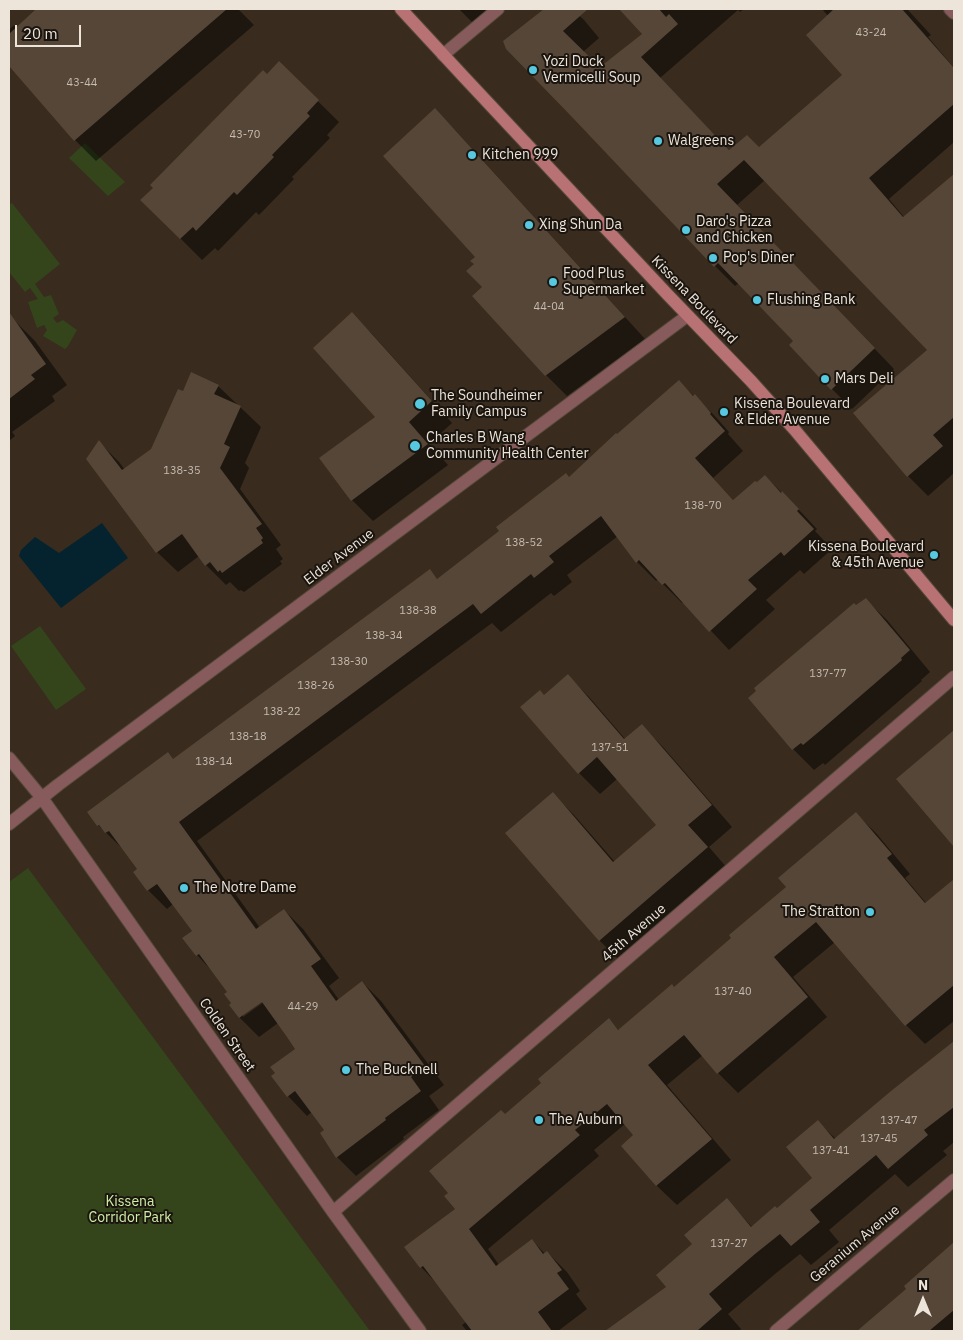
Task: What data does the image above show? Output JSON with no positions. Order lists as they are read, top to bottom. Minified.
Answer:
{"streets":{"main road":["Kissena Boulevard"],"street":["Elder Avenue","45th Avenue","Colden Street","Geranium Avenue"]},"crossings":[["Kissena Boulevard","Elder Avenue"],["Elder Avenue","Colden Street"],["45th Avenue","Colden Street"]],"parks":["Kissena Corridor Park"],"places":["Yozi Duck Vermicelli Soup","Walgreens","Kitchen 999","Xing Shun Da","Daro's Pizza and Chicken","Pop's Diner","Food Plus Supermarket","Flushing Bank","Mars Deli","The Soundheimer Family Campus","Kissena Boulevard & Elder Avenue","Charles B Wang Community Health Center","Kissena Boulevard & 45th Avenue","The Notre Dame","The Stratton","The Bucknell","The Auburn"],"house_numbers":["43-24","43-44","43-70","44-04","138-35","138-70","138-52","138-38","138-34","138-30","137-77","138-26","138-22","138-18","137-51","138-14","137-40","44-29","137-47","137-45","137-41","137-27"],"scale_bar":"20 m","north":"top"}
